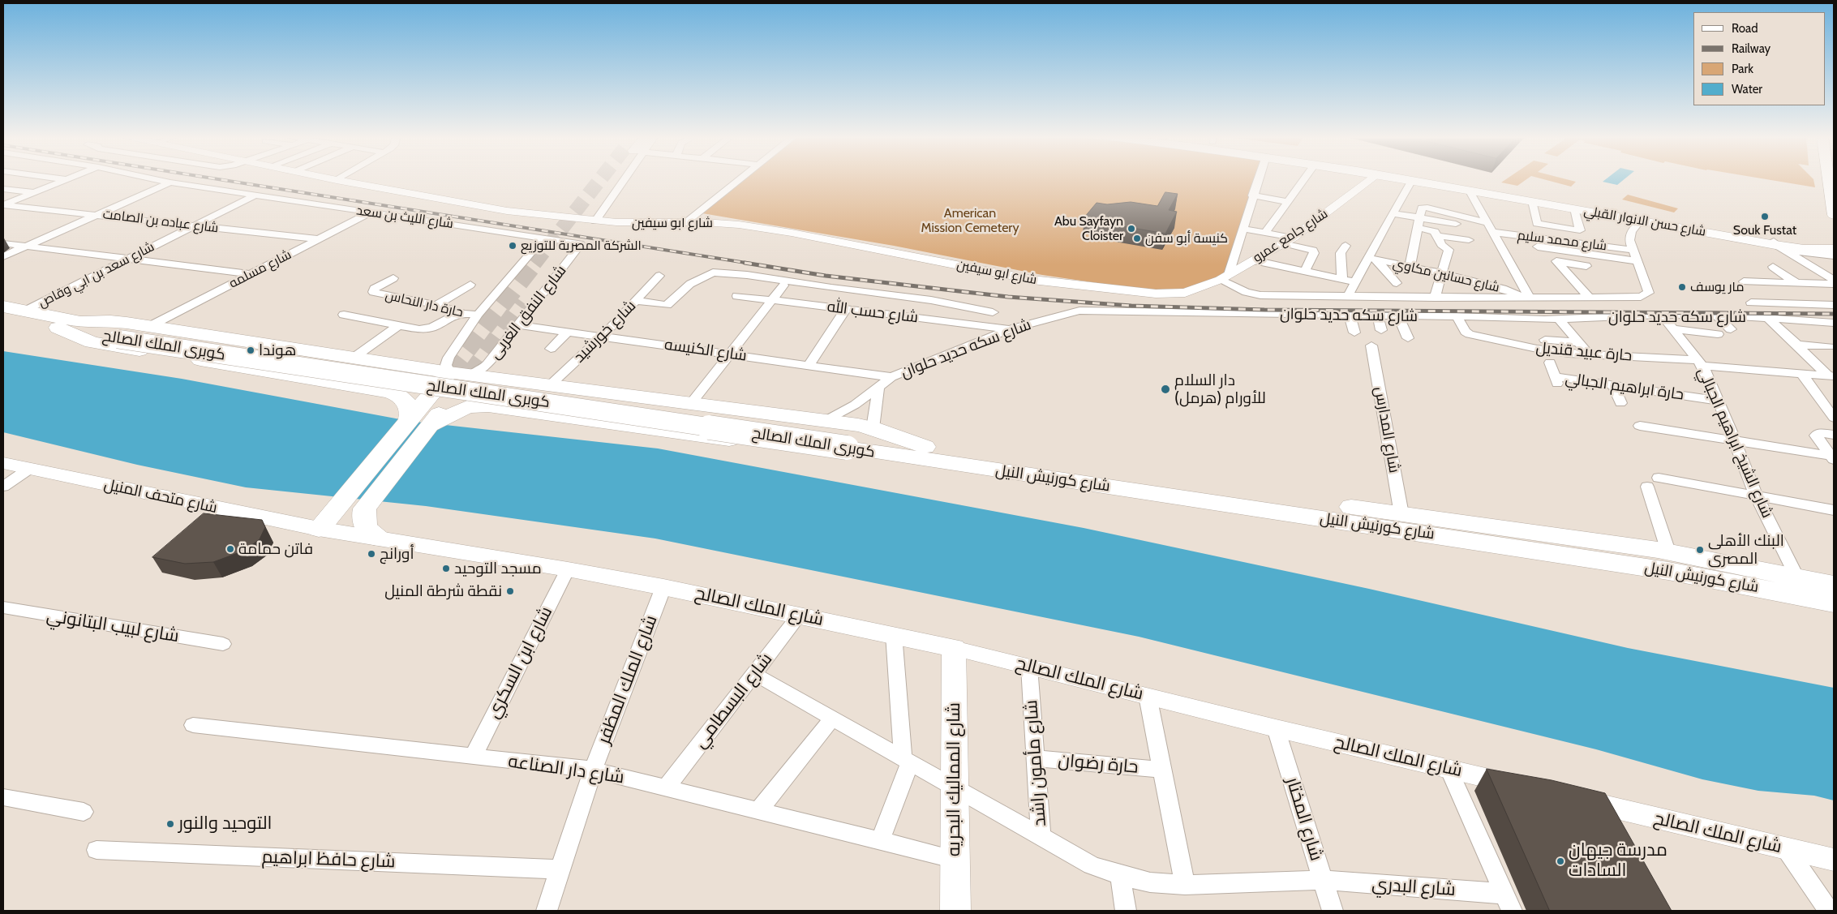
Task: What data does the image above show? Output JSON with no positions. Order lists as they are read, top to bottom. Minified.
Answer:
{"streets":{"highway":["كوبرى الملك الصالح","شارع كورنيش النيل"],"main road":["شارع حسن الانوار القبلي","شارع متحف المنيل","شارع الملك الصالح","شارع المماليك البحريه"],"street":["شارع الليث بن سعد","شارع عباده بن الصامت","شارع ابو سيفين","شارع جامع عمرو","شارع محمد سليم","شارع مسلمه","شارع سعد بن ابي وقاص","شارع حسانين مكاوي","حارة دار النحاس","شارع النفق الغربى","شارع حسب الله","شارع سكه حديد حلوان","شارع خورشيد","شارع الكنيسه","حارة عبيد قنديل","حارة ابراهيم الجبالي","شارع المدارس","شارع الشيخ ابراهيم الجبالي","شارع لبيب البتانوني","شارع ابن السكري","شارع الملك المظفر","شارع البسطامي","شارع مأمون راشد","حارة رضوان","شارع دار الصناعه","شارع المختار","شارع حافظ ابراهيم","شارع البدري"]},"crossings":[["شارع الليث بن سعد","شارع مسلمه"],["شارع الليث بن سعد","شارع سعد بن ابي وقاص"],["شارع الليث بن سعد","شارع النفق الغربى"],["شارع عباده بن الصامت","شارع مسلمه"],["شارع عباده بن الصامت","شارع سعد بن ابي وقاص"],["شارع ابو سيفين","شارع جامع عمرو"],["شارع ابو سيفين","شارع سكه حديد حلوان"],["شارع جامع عمرو","شارع سكه حديد حلوان"],["شارع حسانين مكاوي","شارع سكه حديد حلوان"],["شارع النفق الغربى","شارع الكنيسه"],["شارع حسب الله","شارع سكه حديد حلوان"],["شارع سكه حديد حلوان","شارع الكنيسه"],["شارع سكه حديد حلوان","حارة عبيد قنديل"],["شارع سكه حديد حلوان","شارع الشيخ ابراهيم الجبالي"],["شارع خورشيد","شارع الكنيسه"],["كوبرى الملك الصالح","شارع كورنيش النيل"],["حارة عبيد قنديل","شارع الشيخ ابراهيم الجبالي"],["حارة ابراهيم الجبالي","شارع الشيخ ابراهيم الجبالي"],["شارع المدارس","شارع كورنيش النيل"],["شارع الشيخ ابراهيم الجبالي","شارع كورنيش النيل"],["شارع متحف المنيل","شارع الملك الصالح"],["شارع الملك الصالح","شارع ابن السكري"],["شارع الملك الصالح","شارع الملك المظفر"],["شارع الملك الصالح","شارع البسطامي"],["شارع الملك الصالح","شارع مأمون راشد"],["شارع الملك الصالح","شارع المماليك البحريه"],["شارع الملك الصالح","شارع المختار"],["شارع ابن السكري","شارع دار الصناعه"],["شارع الملك المظفر","شارع دار الصناعه"],["شارع الملك المظفر","شارع حافظ ابراهيم"],["شارع البسطامي","شارع دار الصناعه"],["شارع البسطامي","شارع البدري"],["شارع مأمون راشد","حارة رضوان"],["شارع مأمون راشد","شارع البدري"],["شارع دار الصناعه","شارع المماليك البحريه"],["شارع المماليك البحريه","شارع البدري"],["شارع المختار","شارع البدري"]],"parks":["American Mission Cemetery"],"places":["Souk Fustat","Abu Sayfayn Cloister","كنيسة أبو سفن","الشركة المصرية للتوزيع","مار يوسف","هوندا","دار السلام للأورام (هرمل)","فاتن حمامة","البنك الأهلى المصرى","أورانج","مسجد التوحيد","نقطة شرطة المنيل","التوحيد والنور","مدرسة جيهان السادات"],"legend":["Road","Railway","Park","Water"]}
